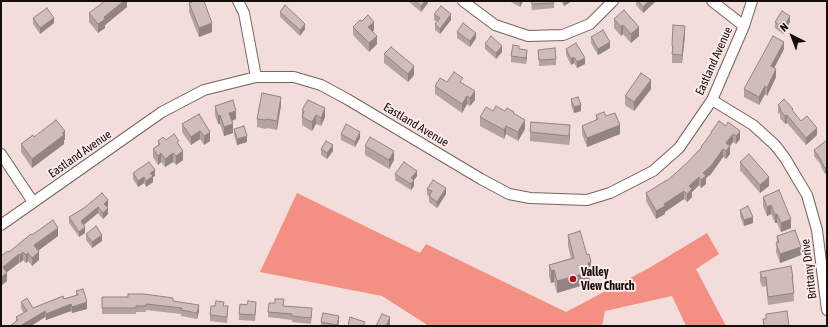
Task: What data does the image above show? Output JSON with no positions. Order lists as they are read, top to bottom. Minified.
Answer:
{"streets":{"street":["Eastland Avenue","Brittany Drive"]},"crossings":[["Eastland Avenue","Brittany Drive"]],"places":["Valley View Church"],"north":"top left"}
